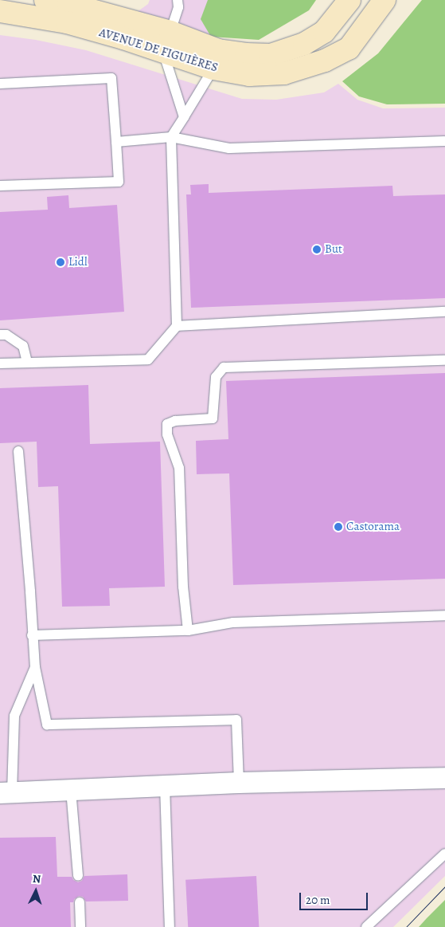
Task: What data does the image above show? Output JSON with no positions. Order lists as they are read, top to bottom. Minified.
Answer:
{"streets":{"main road":["AVENUE DE FIGUIÈRES"]},"places":["But","Lidl","Castorama"],"scale_bar":"20 m","north":"top"}
